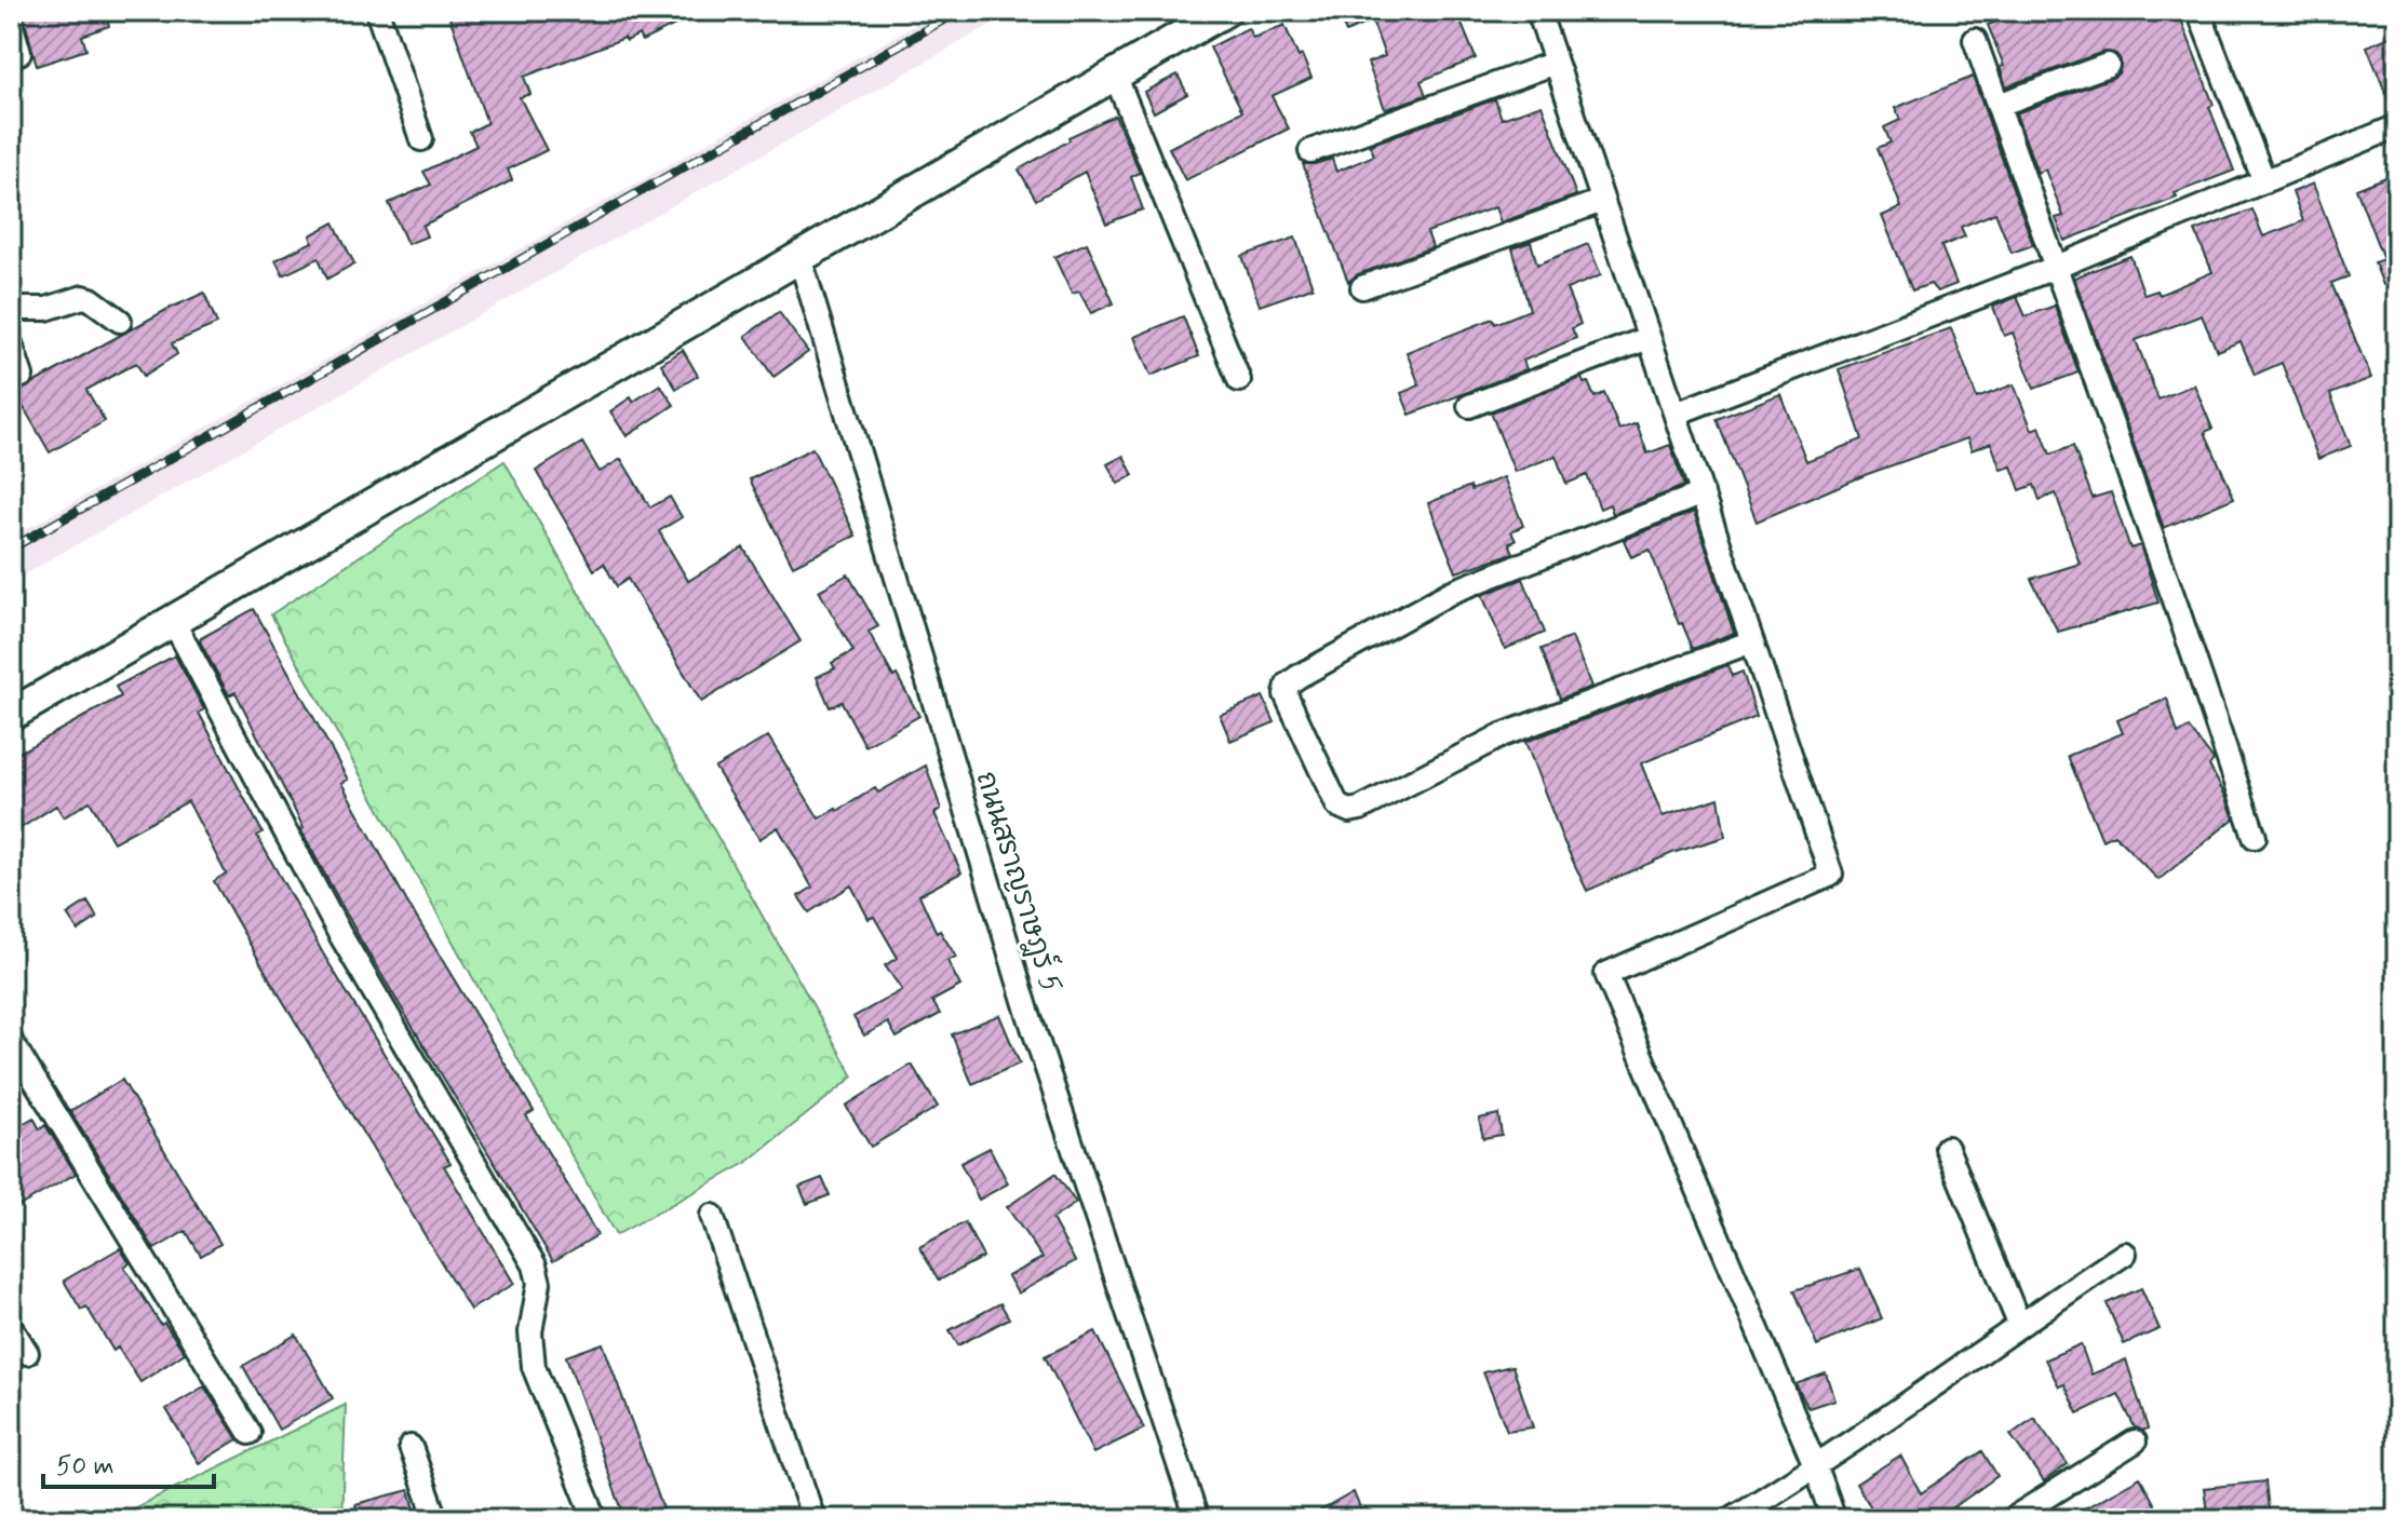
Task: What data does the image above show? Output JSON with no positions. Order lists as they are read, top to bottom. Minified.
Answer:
{"streets":{"street":["ถนนสราญราษฎร์ 5"]},"scale_bar":"50 m"}
